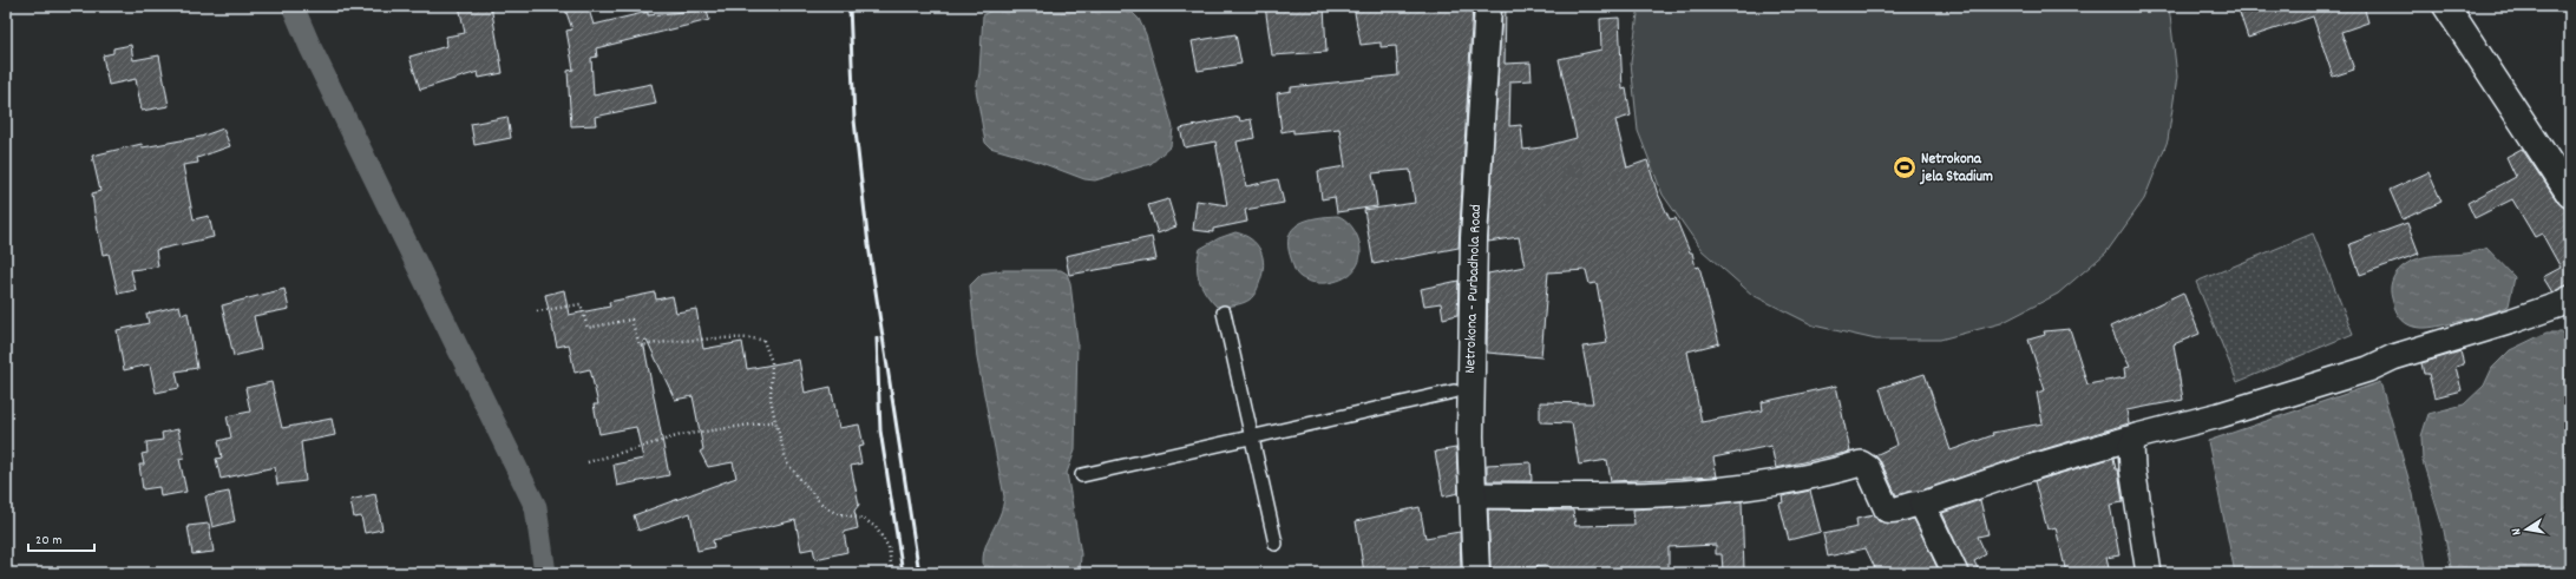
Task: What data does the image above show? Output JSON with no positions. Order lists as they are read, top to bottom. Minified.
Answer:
{"streets":{"main road":["Netrokona - Purbadhola Road"]},"places":{"sports":["Netrokona jela Stadium"]},"scale_bar":"20 m","north":"left"}
